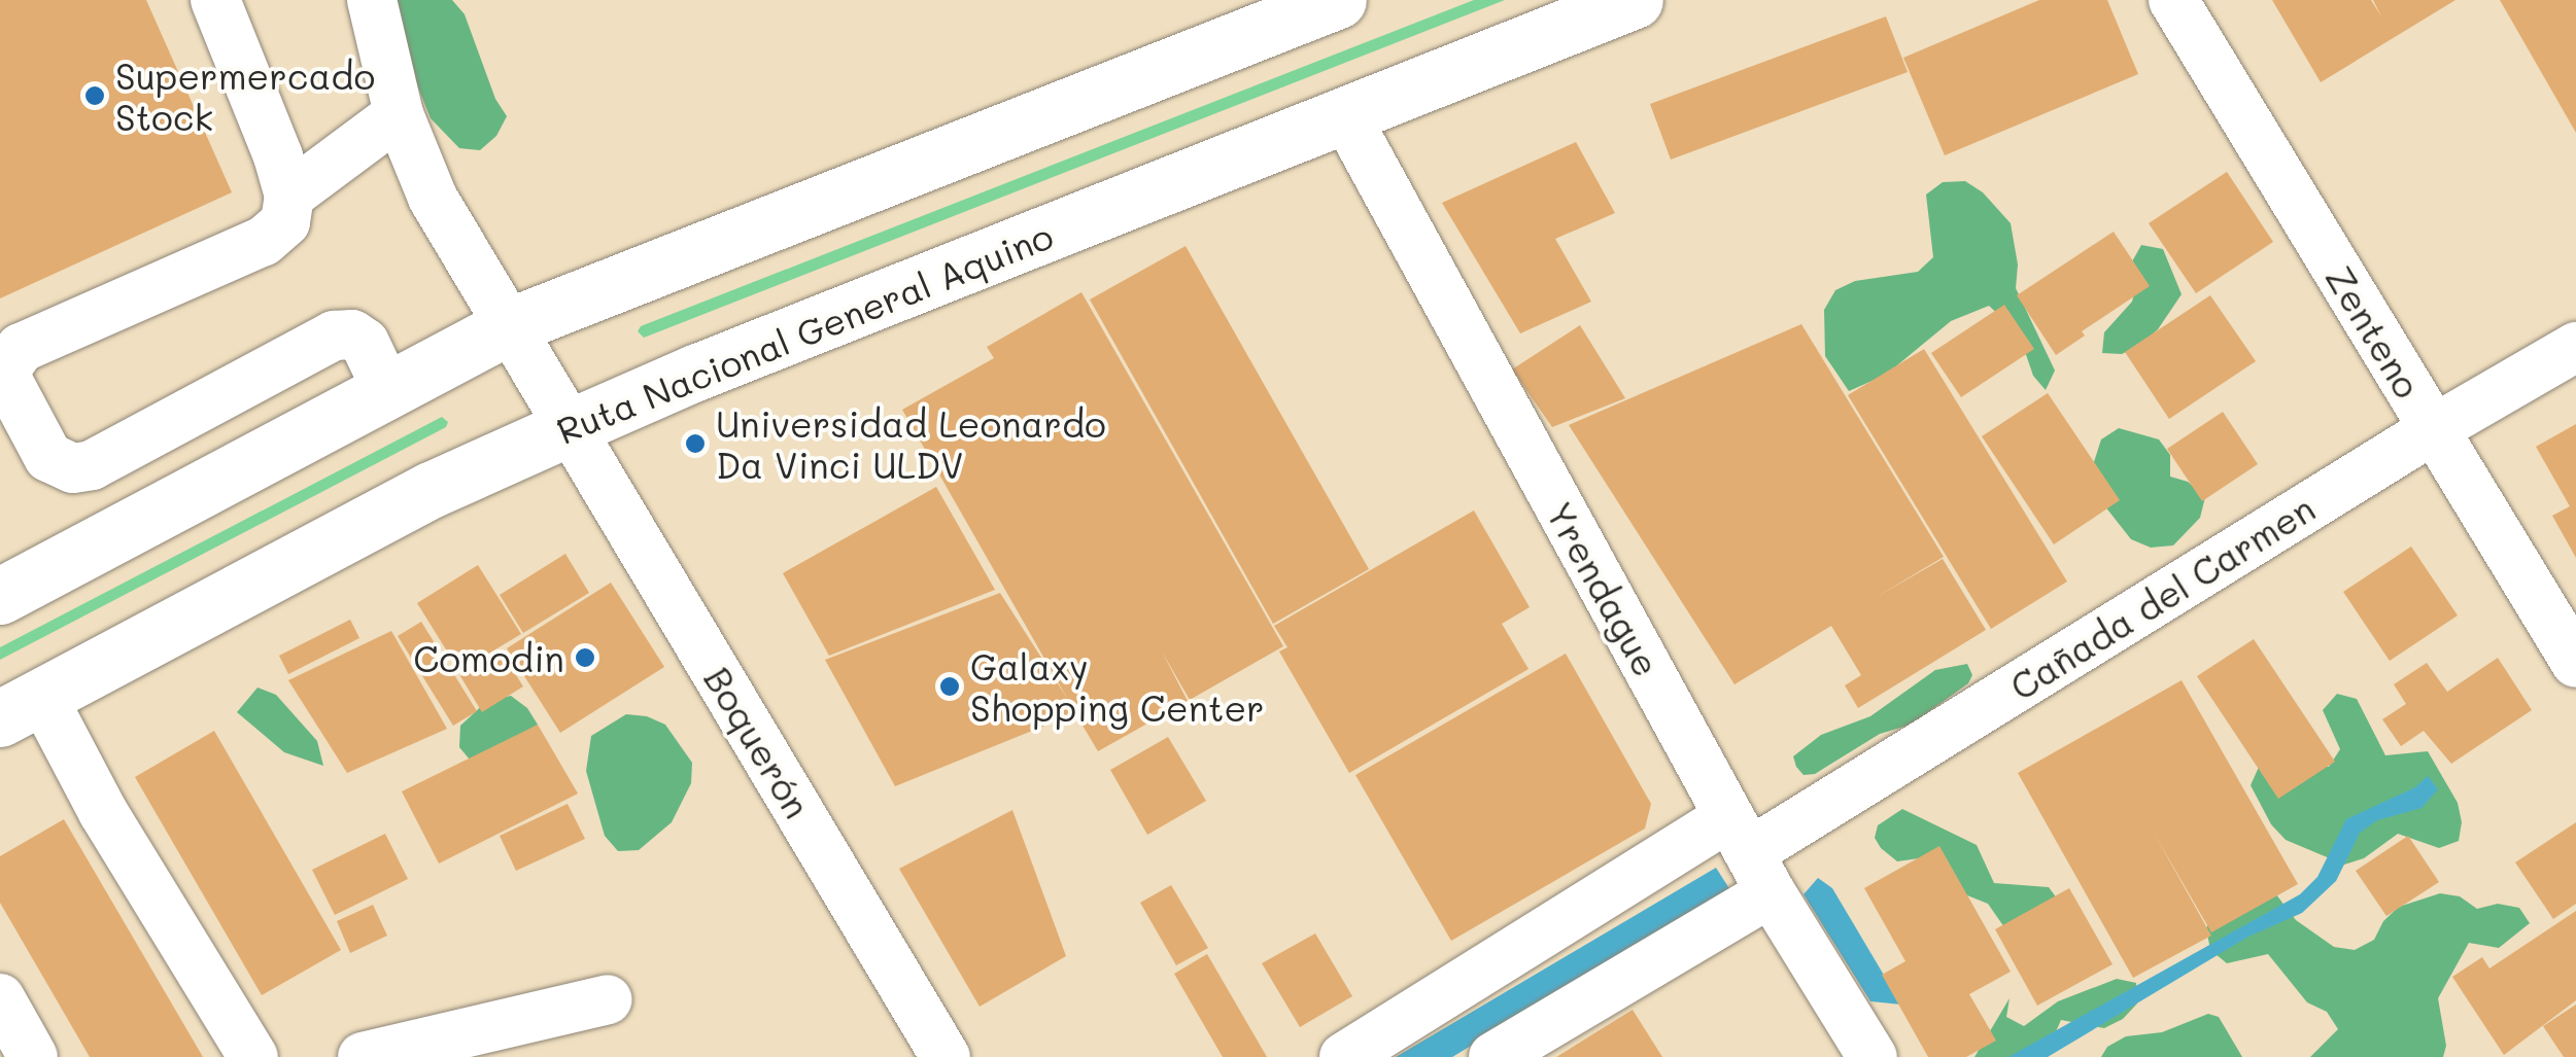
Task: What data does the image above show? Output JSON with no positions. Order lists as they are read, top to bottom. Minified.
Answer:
{"streets":{"highway":["Ruta Nacional General Aquino"],"street":["Zenteno","Yrendague","Cañada del Carmen","Boquerón"]},"crossings":[["Zenteno","Cañada del Carmen"],["Ruta Nacional General Aquino","Yrendague"],["Ruta Nacional General Aquino","Boquerón"],["Yrendague","Cañada del Carmen"]],"places":["Supermercado Stock","Universidad Leonardo Da Vinci ULDV","Comodin","Galaxy Shopping Center"]}
